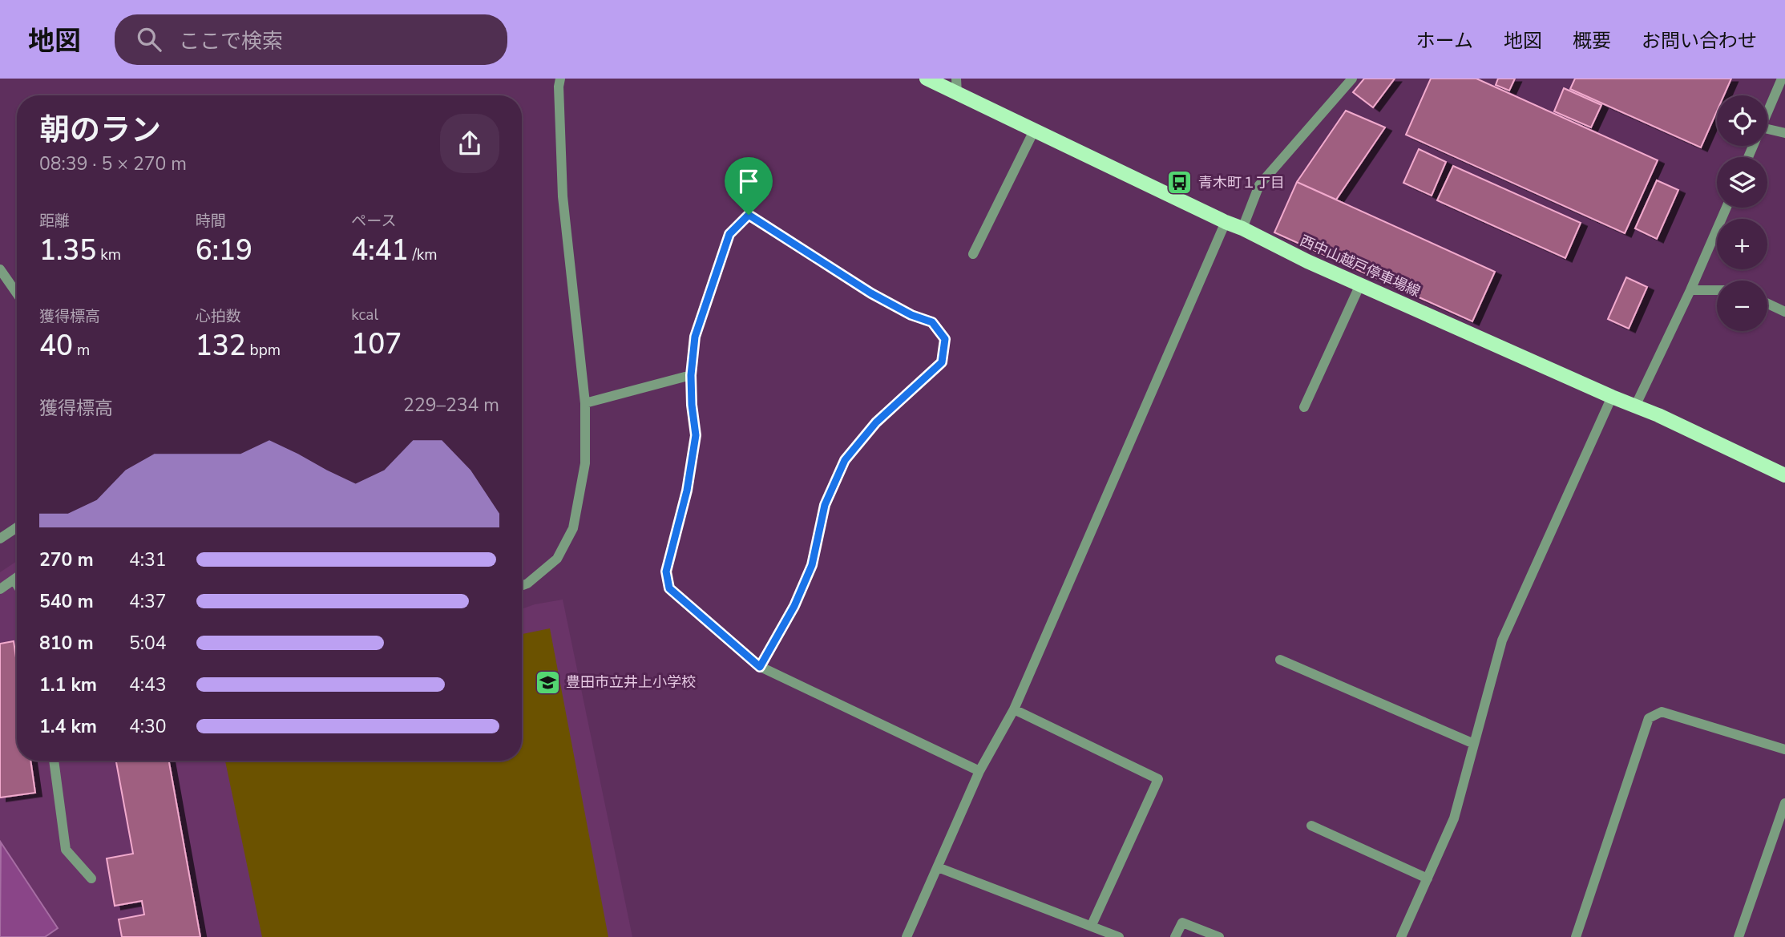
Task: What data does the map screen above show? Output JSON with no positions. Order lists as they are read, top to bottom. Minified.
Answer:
{"streets":{"main road":["西中山越戸停車場線"]},"places":{"bus stop":["青木町１丁目"],"school or university":["豊田市立井上小学校"]},"page":{"header":"地図","search":"ここで検索","nav":["ホーム","地図","概要","お問い合わせ"],"map_buttons":["+","−"],"heading":["朝のラン","08:39 · 5 × 270 m"],"stats":[["距離","1.35 km"],["時間","6:19"],["ペース","4:41 /km"],["獲得標高","40 m"],["心拍数","132 bpm"],["kcal","107"]],"chart":["獲得標高","229–234 m"],"list":[{"name":"270 m","note":"4:31"},{"name":"540 m","note":"4:37"},{"name":"810 m","note":"5:04"},{"name":"1.1 km","note":"4:43"},{"name":"1.4 km","note":"4:30"}]}}
